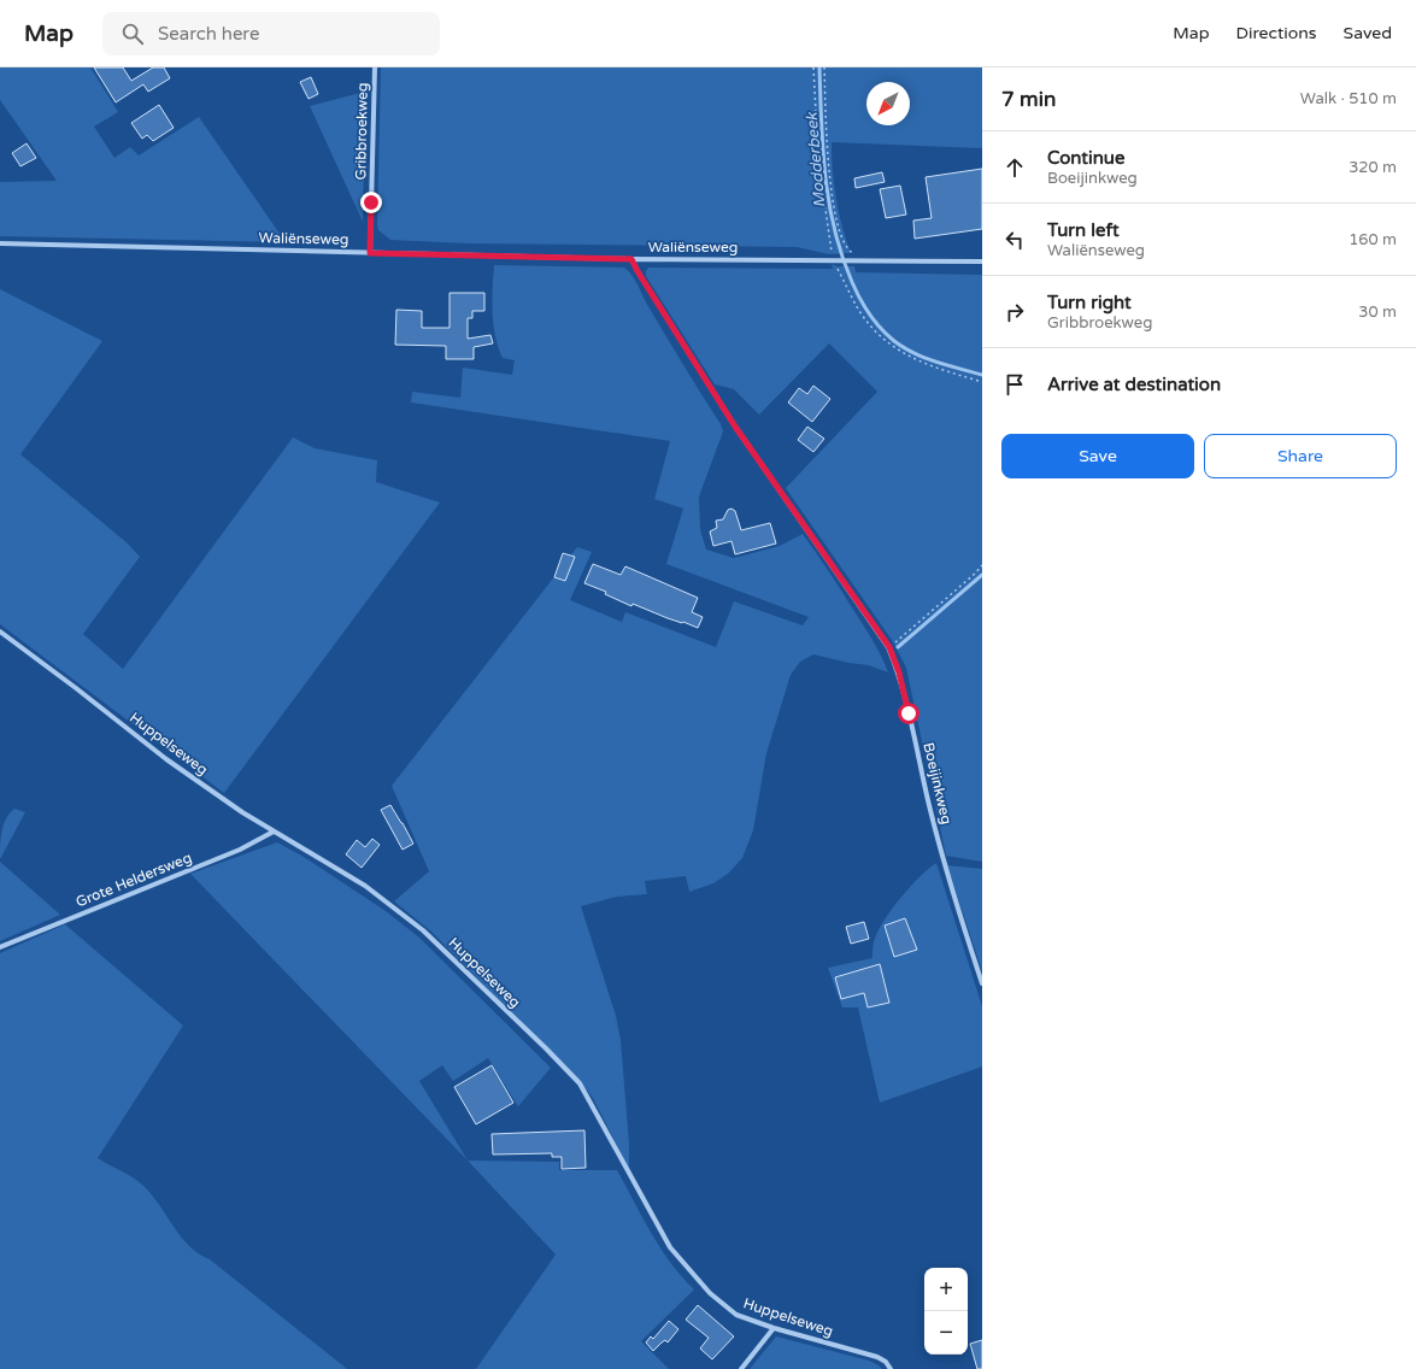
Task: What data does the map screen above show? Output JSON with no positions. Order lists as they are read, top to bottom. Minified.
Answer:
{"streets":{"street":["Gribbroekweg","Waliënseweg","Huppelseweg","Boeijinkweg","Grote Heldersweg"]},"crossings":[["Gribbroekweg","Waliënseweg"],["Waliënseweg","Boeijinkweg"],["Huppelseweg","Grote Heldersweg"]],"water":["Modderbeek"],"north":"bottom left","page":{"header":"Map","search":"Search here","nav":["Map","Directions","Saved"],"heading":["7 min","Walk · 510 m"],"list":[["Continue","Boeijinkweg","320 m"],["Turn left","Waliënseweg","160 m"],["Turn right","Gribbroekweg","30 m"],"Arrive at destination"],"buttons":["Save","Share"],"map_buttons":["+","−"]}}
